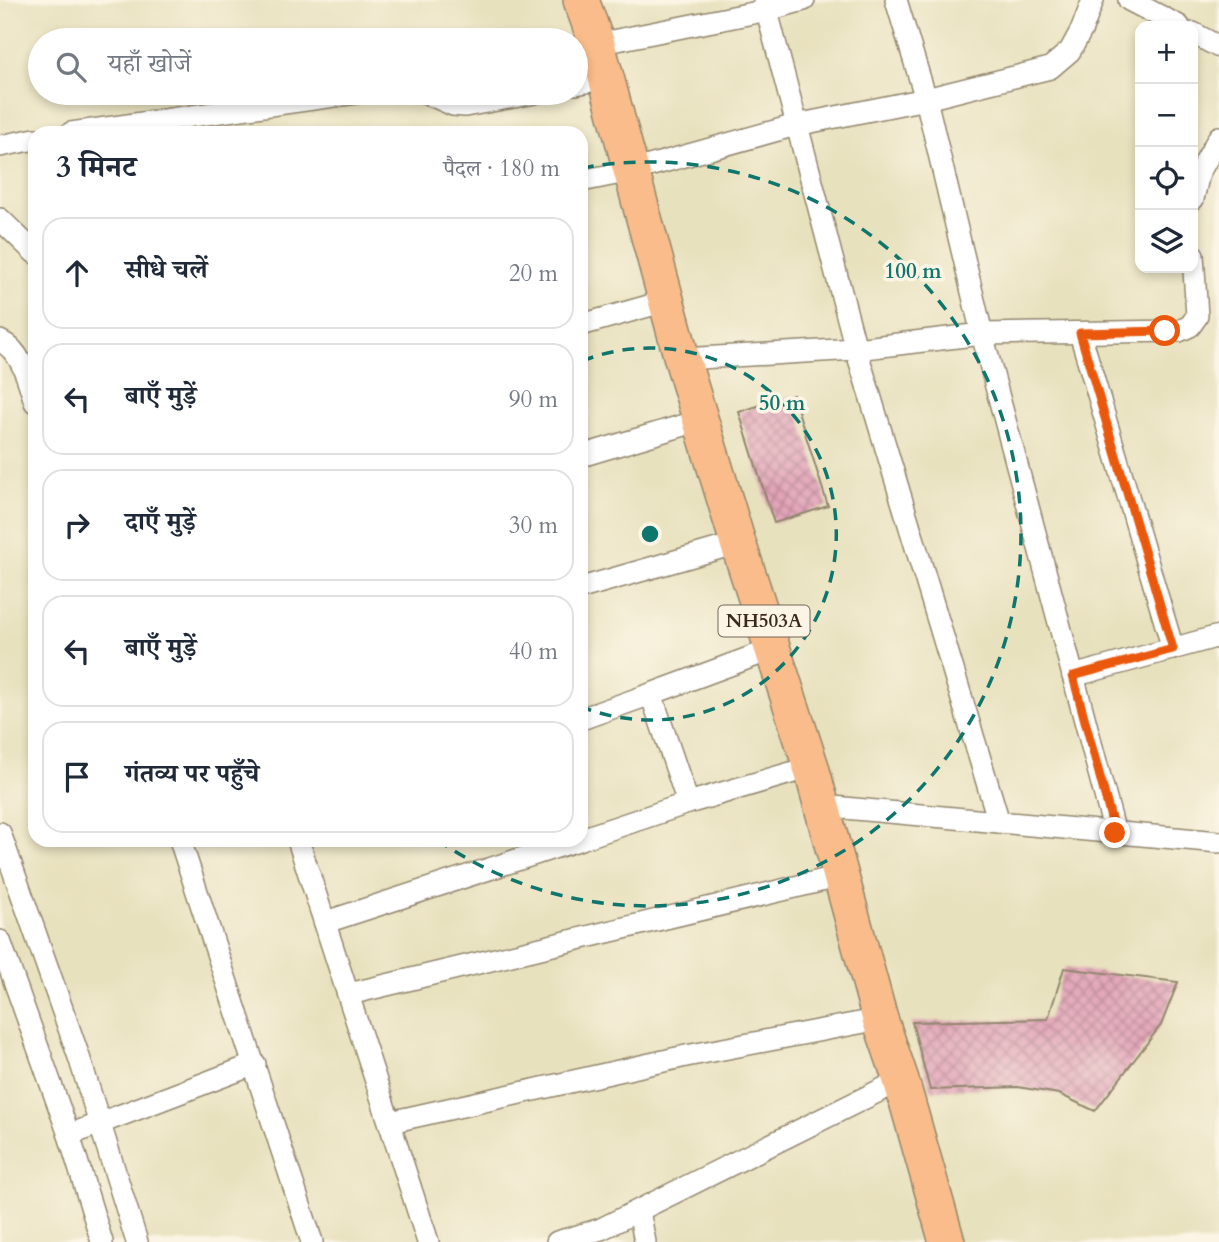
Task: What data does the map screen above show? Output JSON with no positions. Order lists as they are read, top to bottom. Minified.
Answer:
{"streets":{"highway":["NH503A"]},"page":{"map_buttons":["+","−"],"search":"यहाँ खोजें","heading":["3 मिनट","पैदल · 180 m"],"list":[["सीधे चलें","20 m"],["बाएँ मुड़ें","90 m"],["दाएँ मुड़ें","30 m"],["बाएँ मुड़ें","40 m"],"गंतव्य पर पहुँचे"]},"rings":["100 m","50 m"]}
